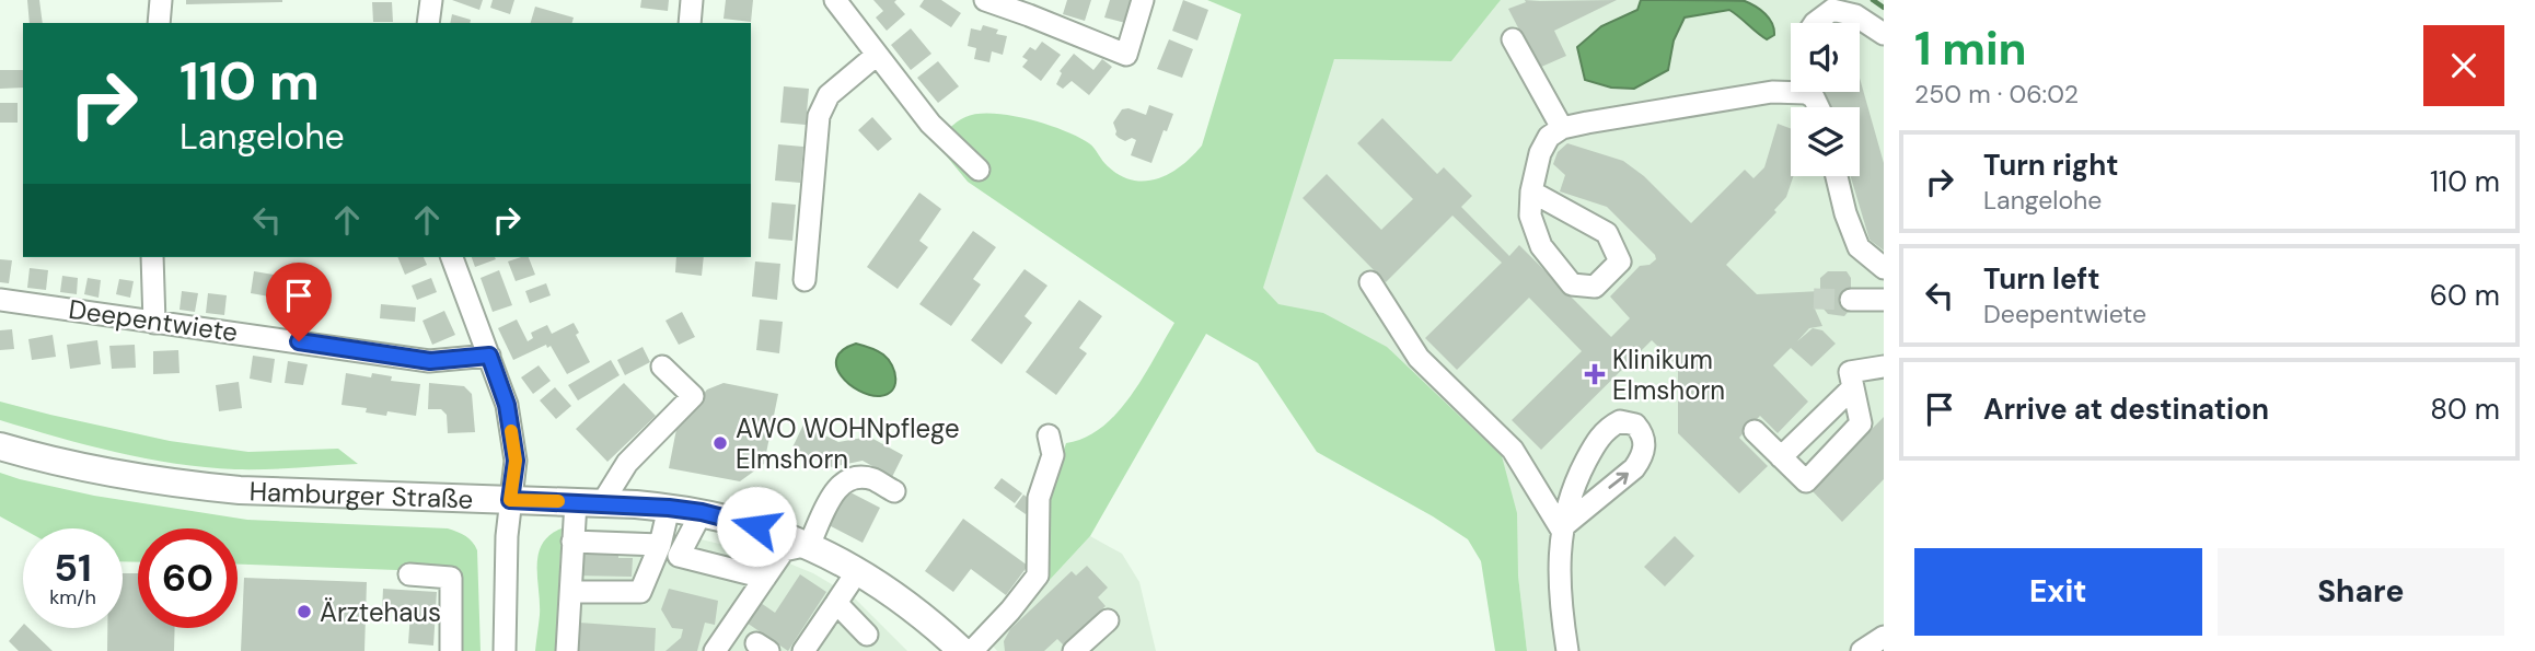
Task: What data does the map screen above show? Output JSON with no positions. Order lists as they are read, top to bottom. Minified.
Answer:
{"streets":{"main road":["Hamburger Straße"],"street":["Deepentwiete"]},"places":{"health":["Klinikum Elmshorn"],"other":["AWO WOHNpflege Elmshorn","Ärztehaus"]},"page":{"heading":["1 min","250 m · 06:02"],"turn":["110 m","Langelohe"],"list":[{"name":"Turn right","note":"Langelohe","value":"110 m"},{"name":"Turn left","note":"Deepentwiete","value":"60 m"},{"name":"Arrive at destination","value":"80 m"}],"speed":"51 km/h","limit":"60","buttons":["Exit","Share"]}}
